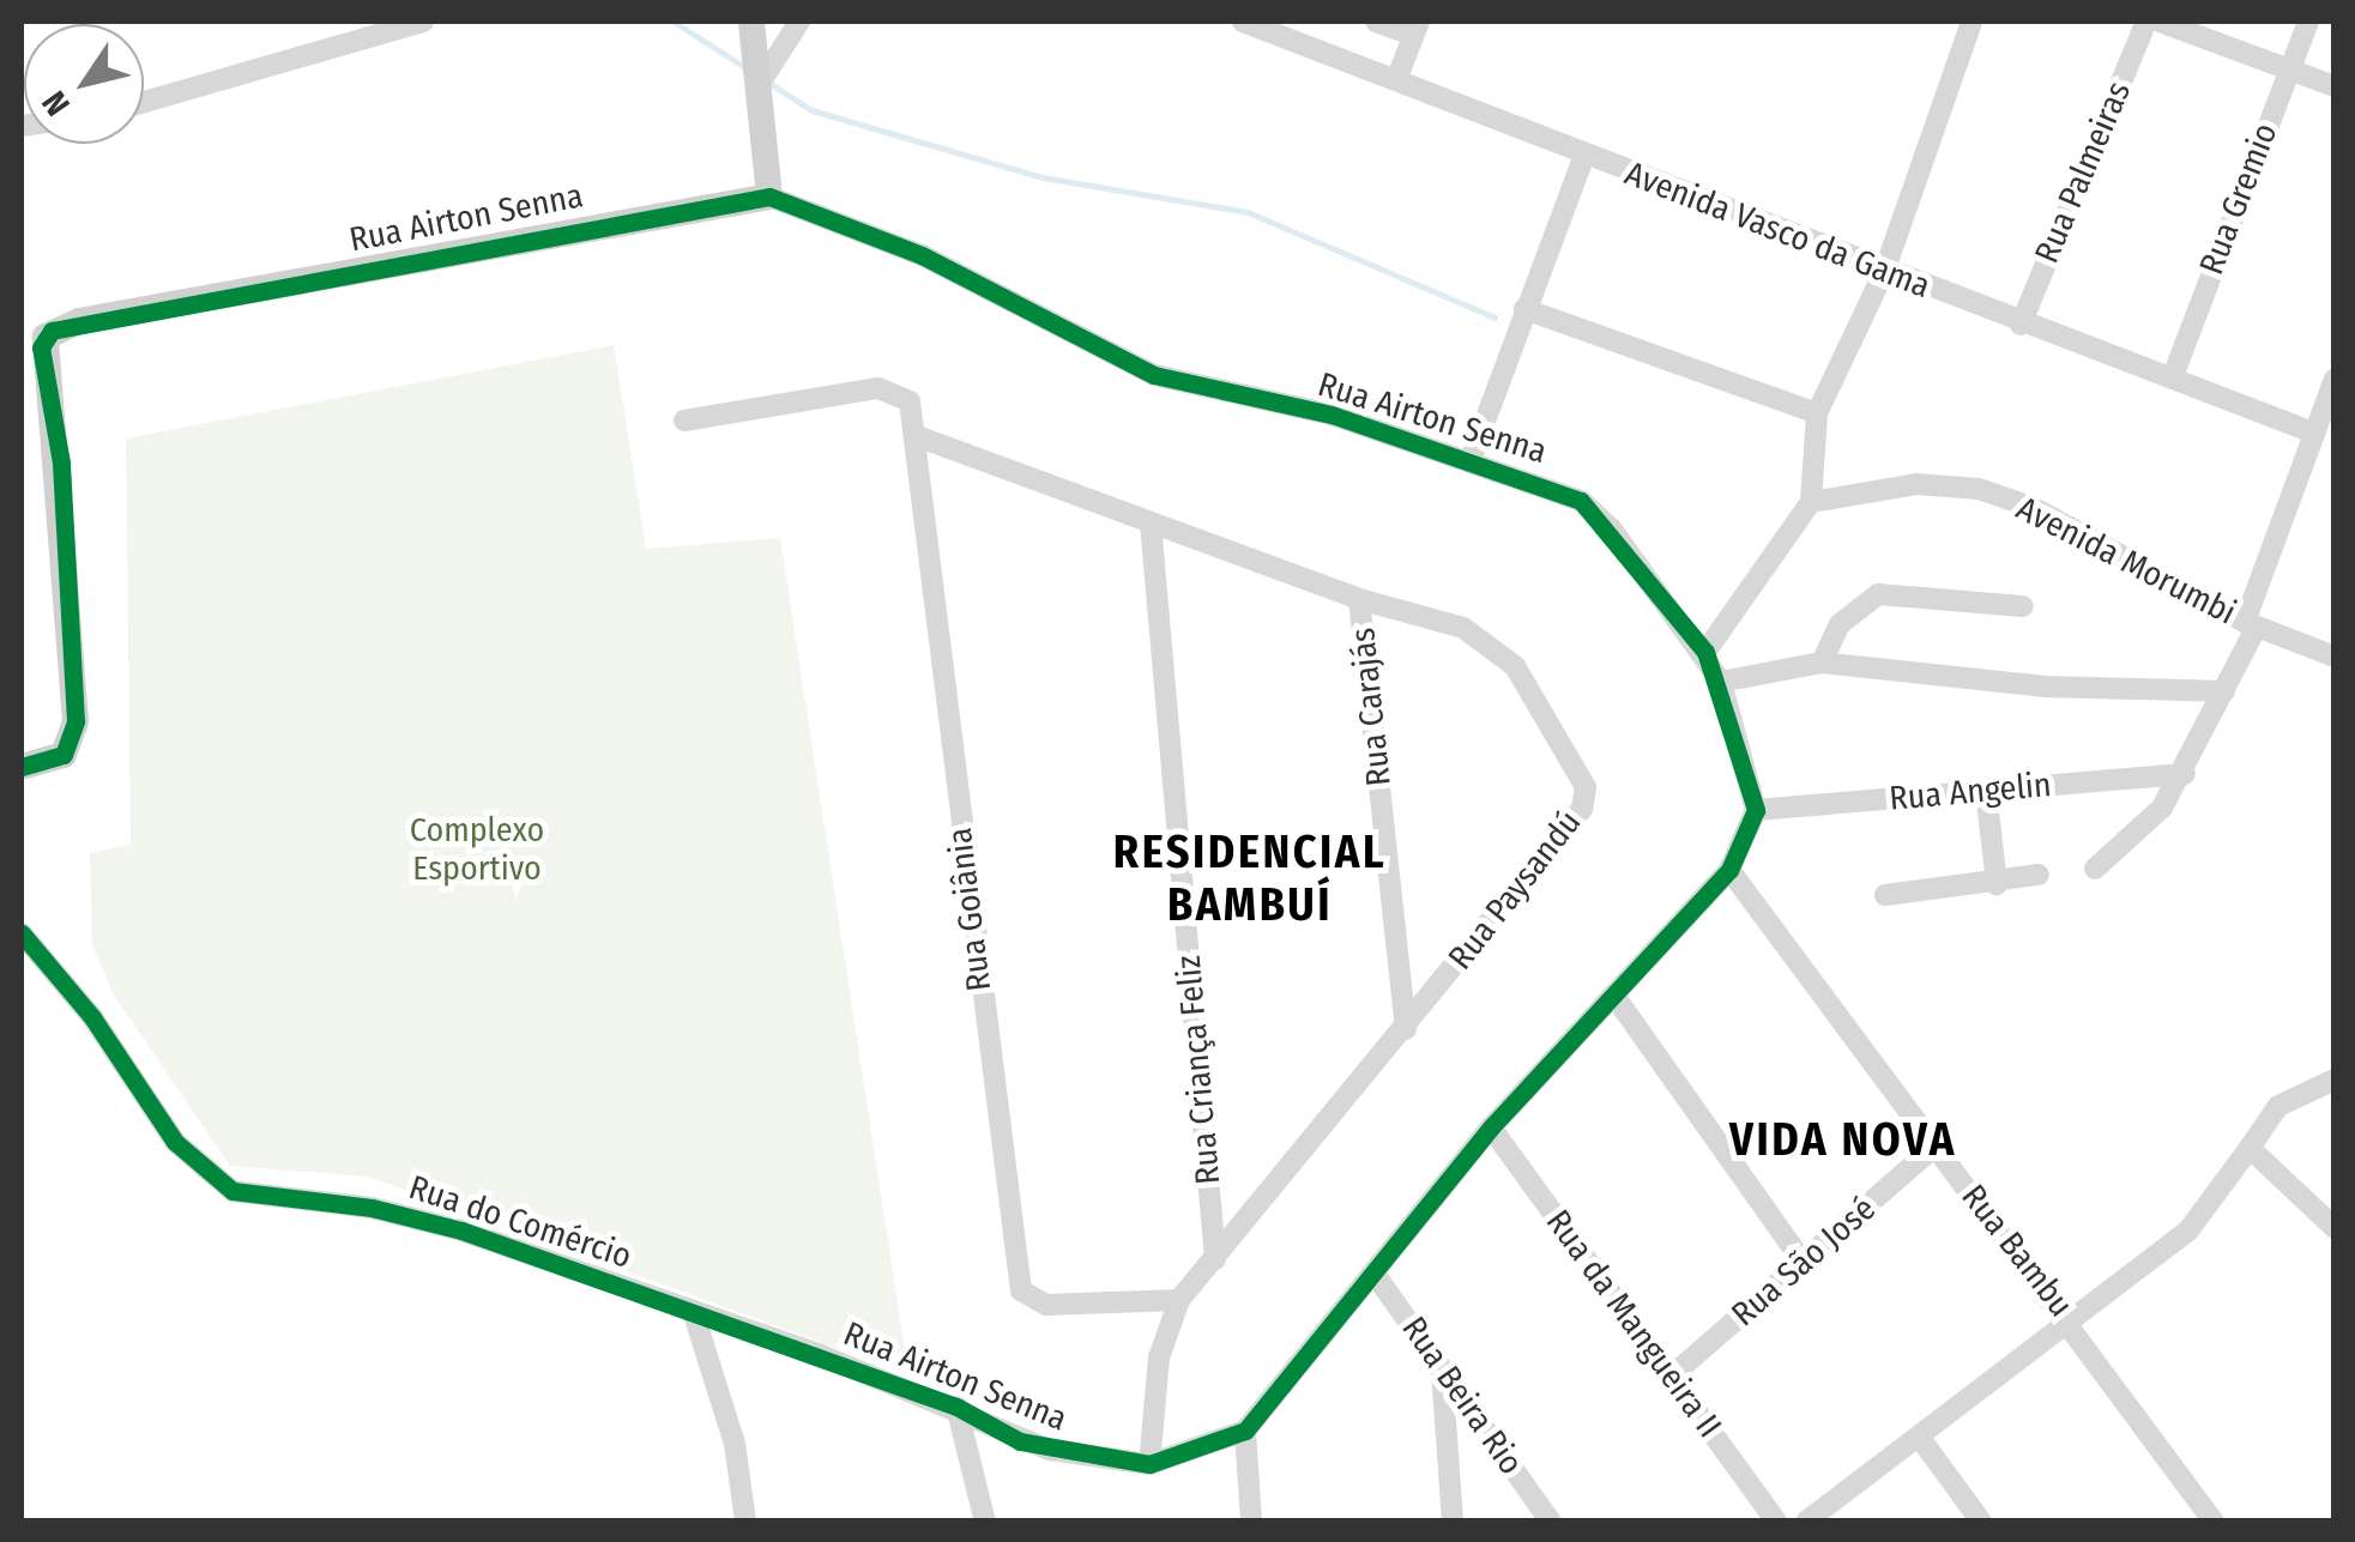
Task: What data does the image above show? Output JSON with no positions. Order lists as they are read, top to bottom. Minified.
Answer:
{"streets":{"street":["Rua Palmeiras","Rua Gremio","Rua Airton Senna","Avenida Vasco da Gama","Avenida Morumbi","Rua Carajás","Rua Angelin","Rua Paysandú","Rua Goiânia","Rua Criança Feliz","Rua do Comércio","Rua Bambu","Rua São José","Rua da Mangueira II","Rua Beira Rio"]},"crossings":[["Rua Palmeiras","Avenida Vasco da Gama"],["Rua Gremio","Avenida Vasco da Gama"],["Rua Airton Senna","Rua Angelin"],["Rua Airton Senna","Rua Paysandú"],["Rua Airton Senna","Rua do Comércio"],["Rua Carajás","Rua Paysandú"],["Rua Paysandú","Rua Goiânia"],["Rua Paysandú","Rua Criança Feliz"],["Rua Bambu","Rua São José"],["Rua São José","Rua da Mangueira II"]],"districts":["RESIDENCIAL BAMBUÍ","VIDA NOVA"],"parks":["Complexo Esportivo"],"north":"bottom left"}
